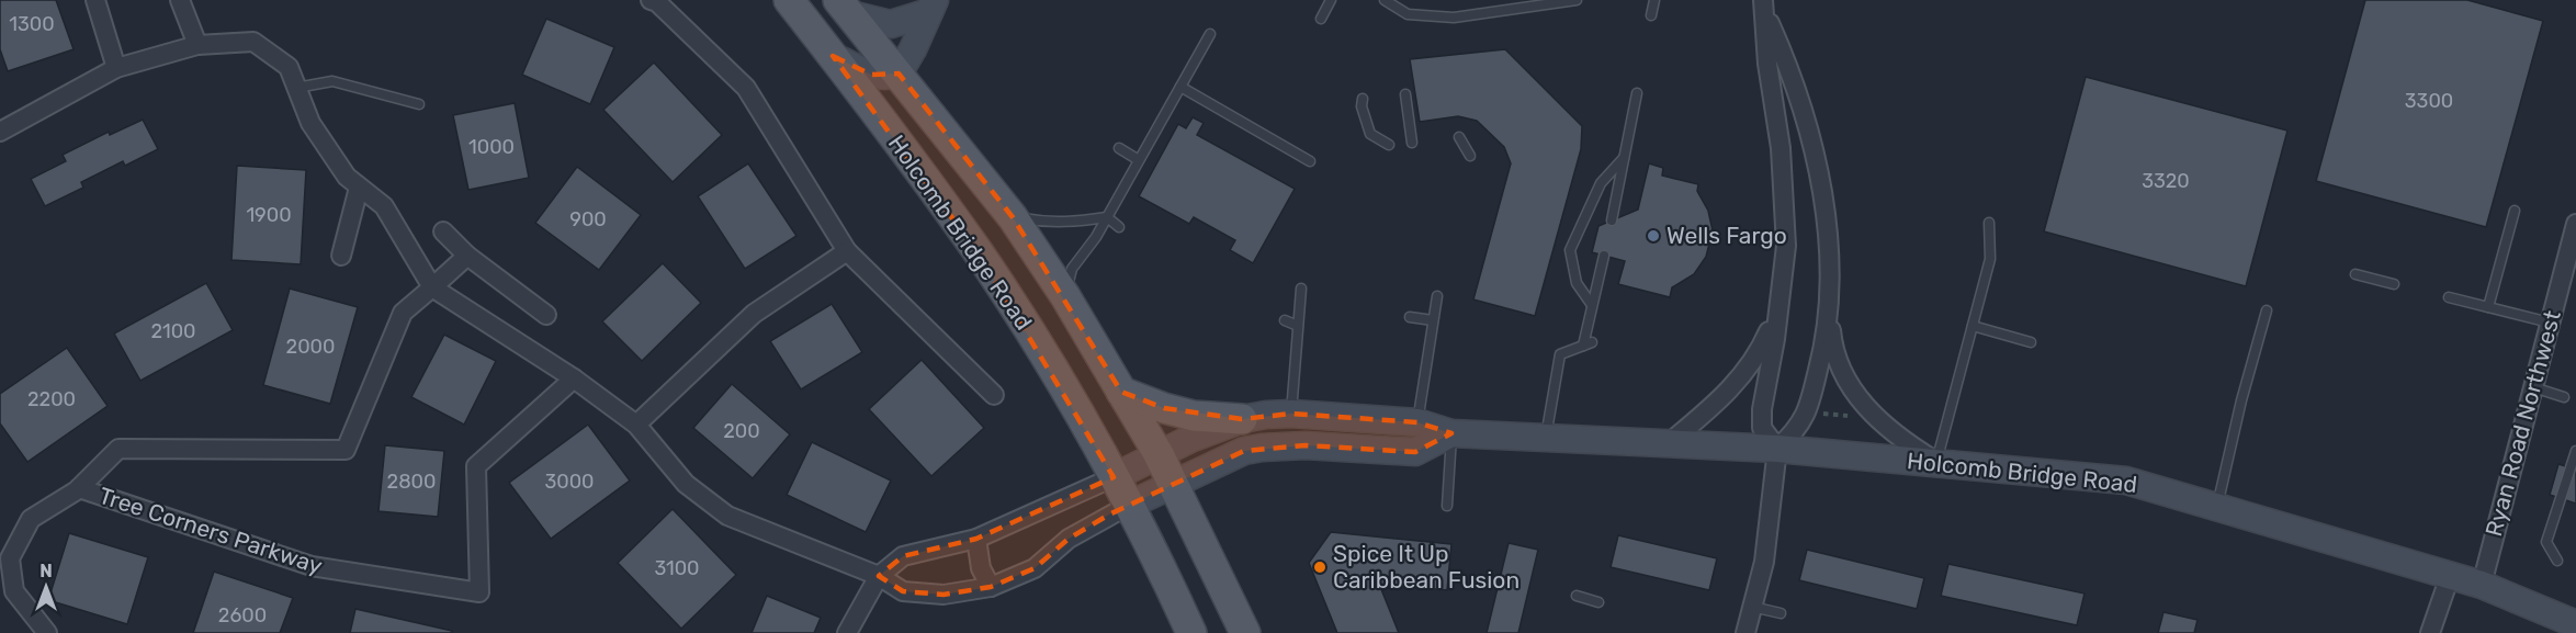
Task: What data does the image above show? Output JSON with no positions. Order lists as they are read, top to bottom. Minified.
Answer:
{"streets":{"main road":["Holcomb Bridge Road"],"street":["Ryan Road Northwest","Tree Corners Parkway"]},"crossings":[["Holcomb Bridge Road","Ryan Road Northwest"]],"places":["Wells Fargo","Spice It Up Caribbean Fusion"],"house_numbers":["1300","3300","1000","3320","1900","900","2100","2000","2200","200","2800","3000","3100","2600"],"north":"top"}
